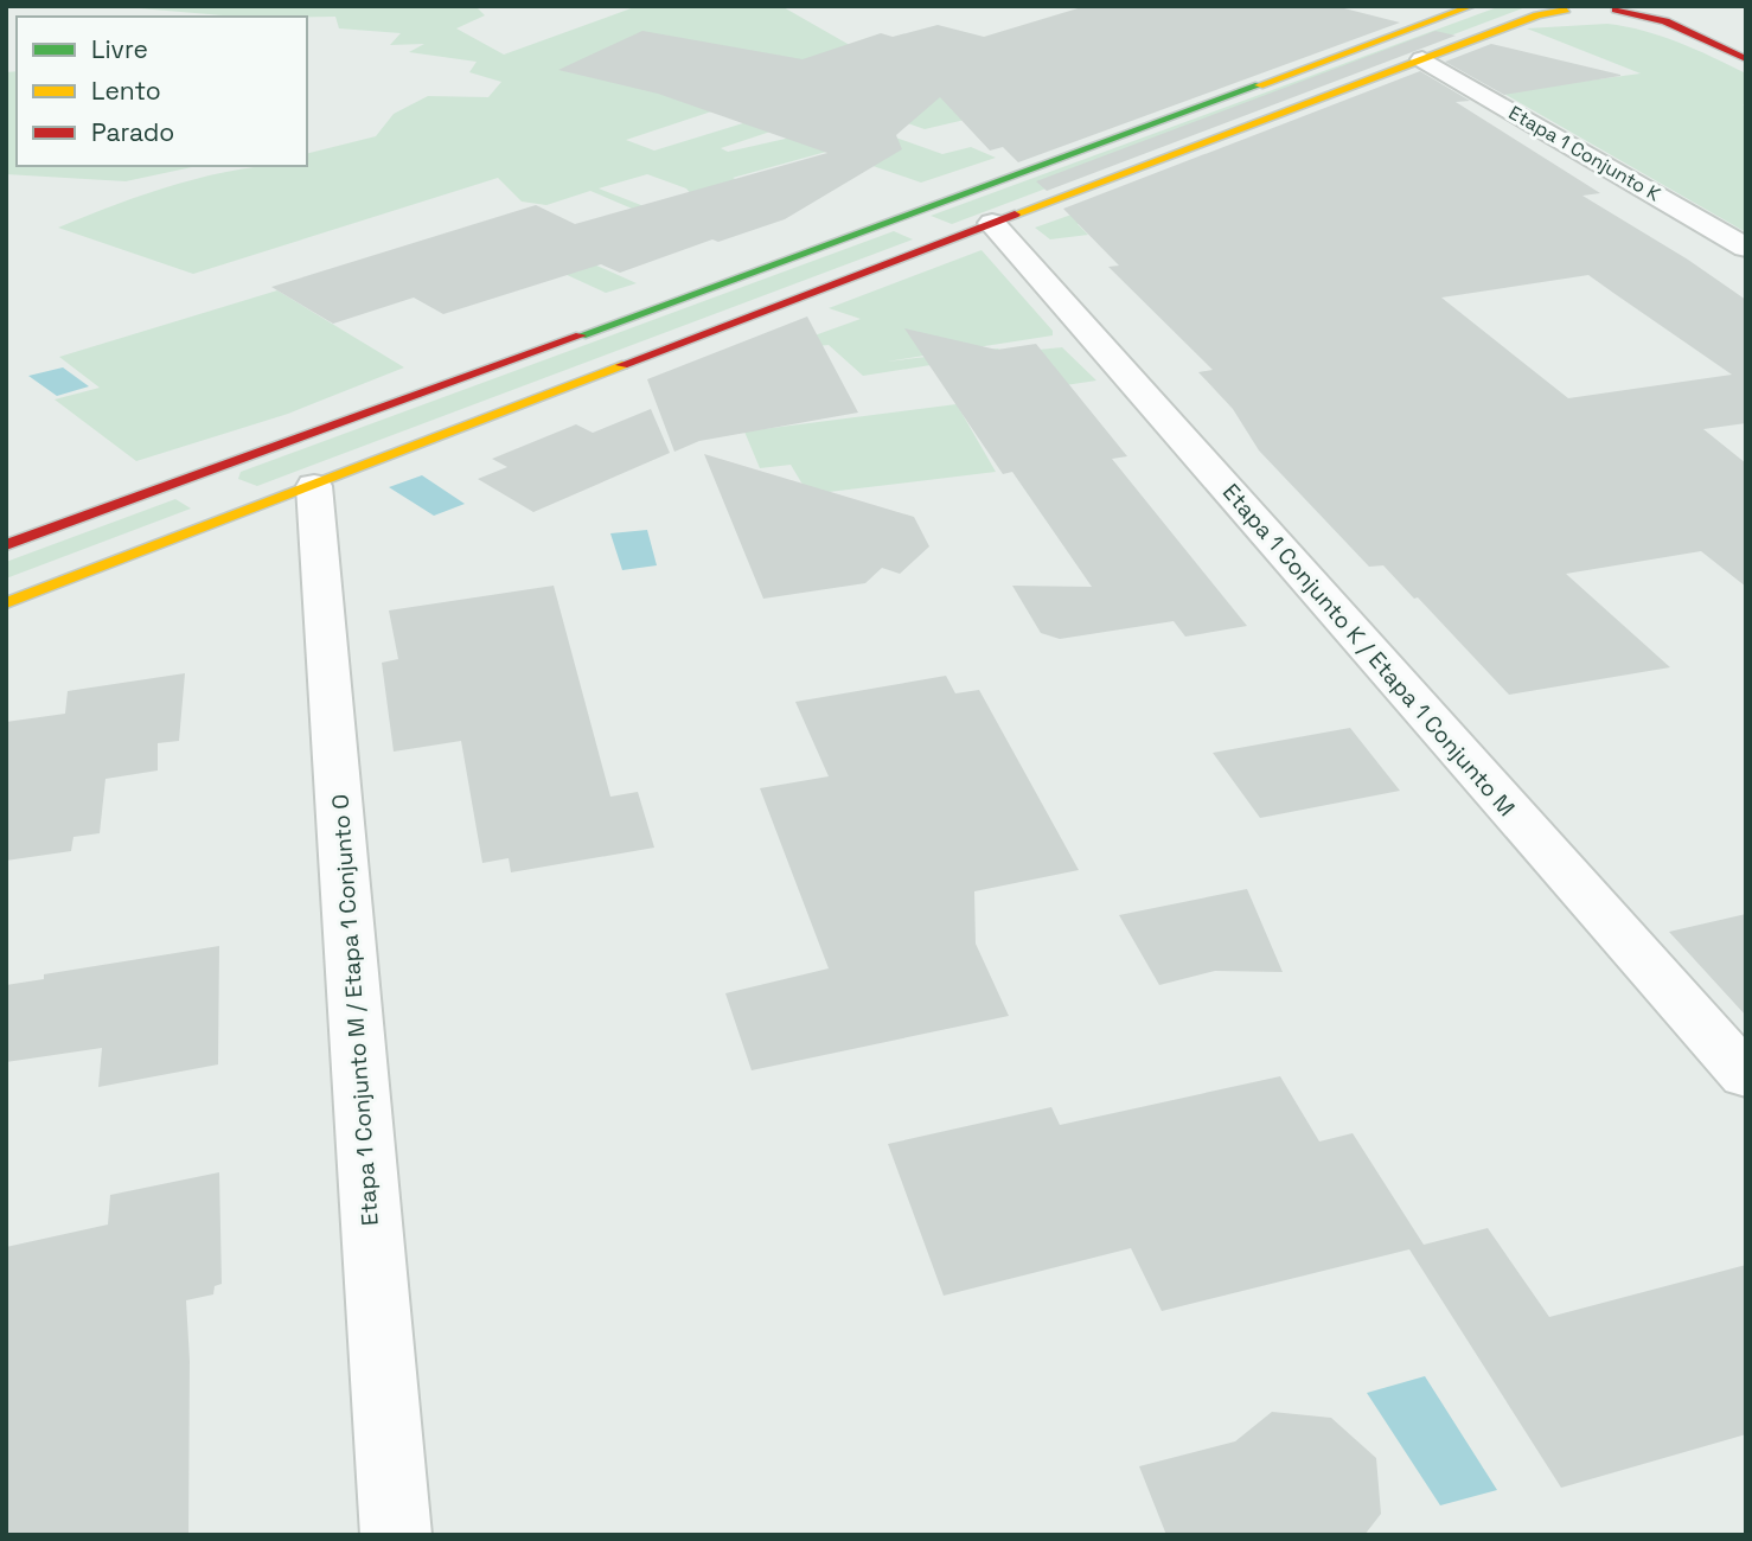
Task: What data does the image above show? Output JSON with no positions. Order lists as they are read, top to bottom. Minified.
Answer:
{"streets":{"street":["Etapa 1 Conjunto K","Etapa 1 Conjunto K / Etapa 1 Conjunto M","Etapa 1 Conjunto M / Etapa 1 Conjunto O"]},"legend":["Livre","Lento","Parado"]}
